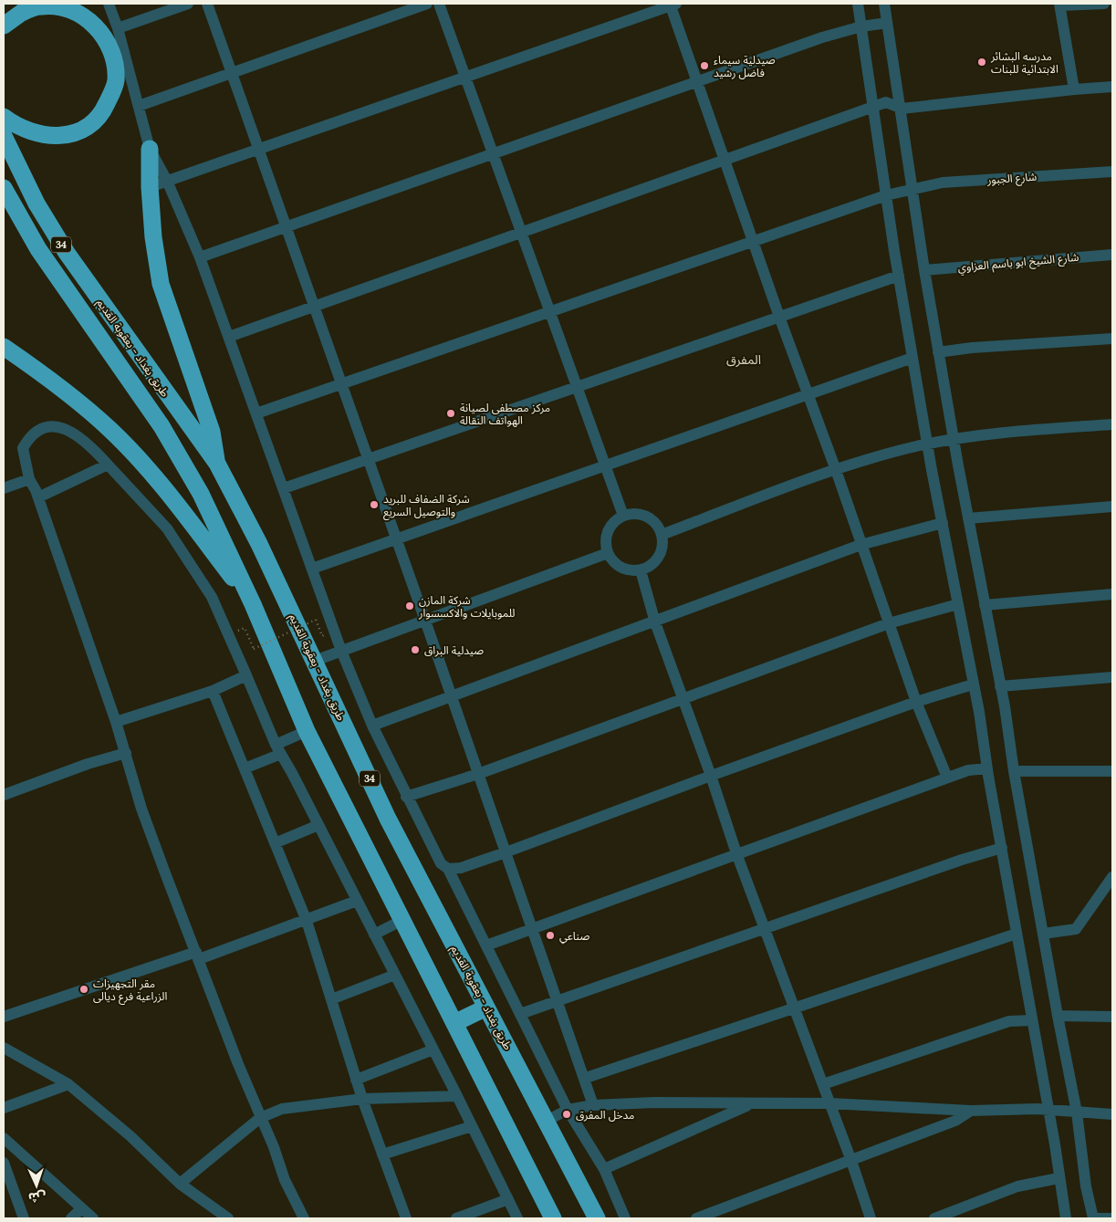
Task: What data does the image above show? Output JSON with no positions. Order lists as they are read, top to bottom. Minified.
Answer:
{"streets":{"highway":["34","طريق بغداد - بعقوبة القديم"],"street":["شارع الجبور","شارع الشيخ ابو باسم العزاوي"]},"districts":["المفرق"],"places":["مدرسه البشائر الابتدائية للبنات","صيدلية سيماء فاضل رشيد","مركز مصطفى لصيانة الهواتف النقالة","شركة الضفاف للبريد والتوصيل السريع","شركة المازن للموبايلات والاكسسوار","صيدلية البراق","صناعي","مقر التجهيزات الزراعية فرع ديالى","مدخل المفرق"],"north":"bottom"}
